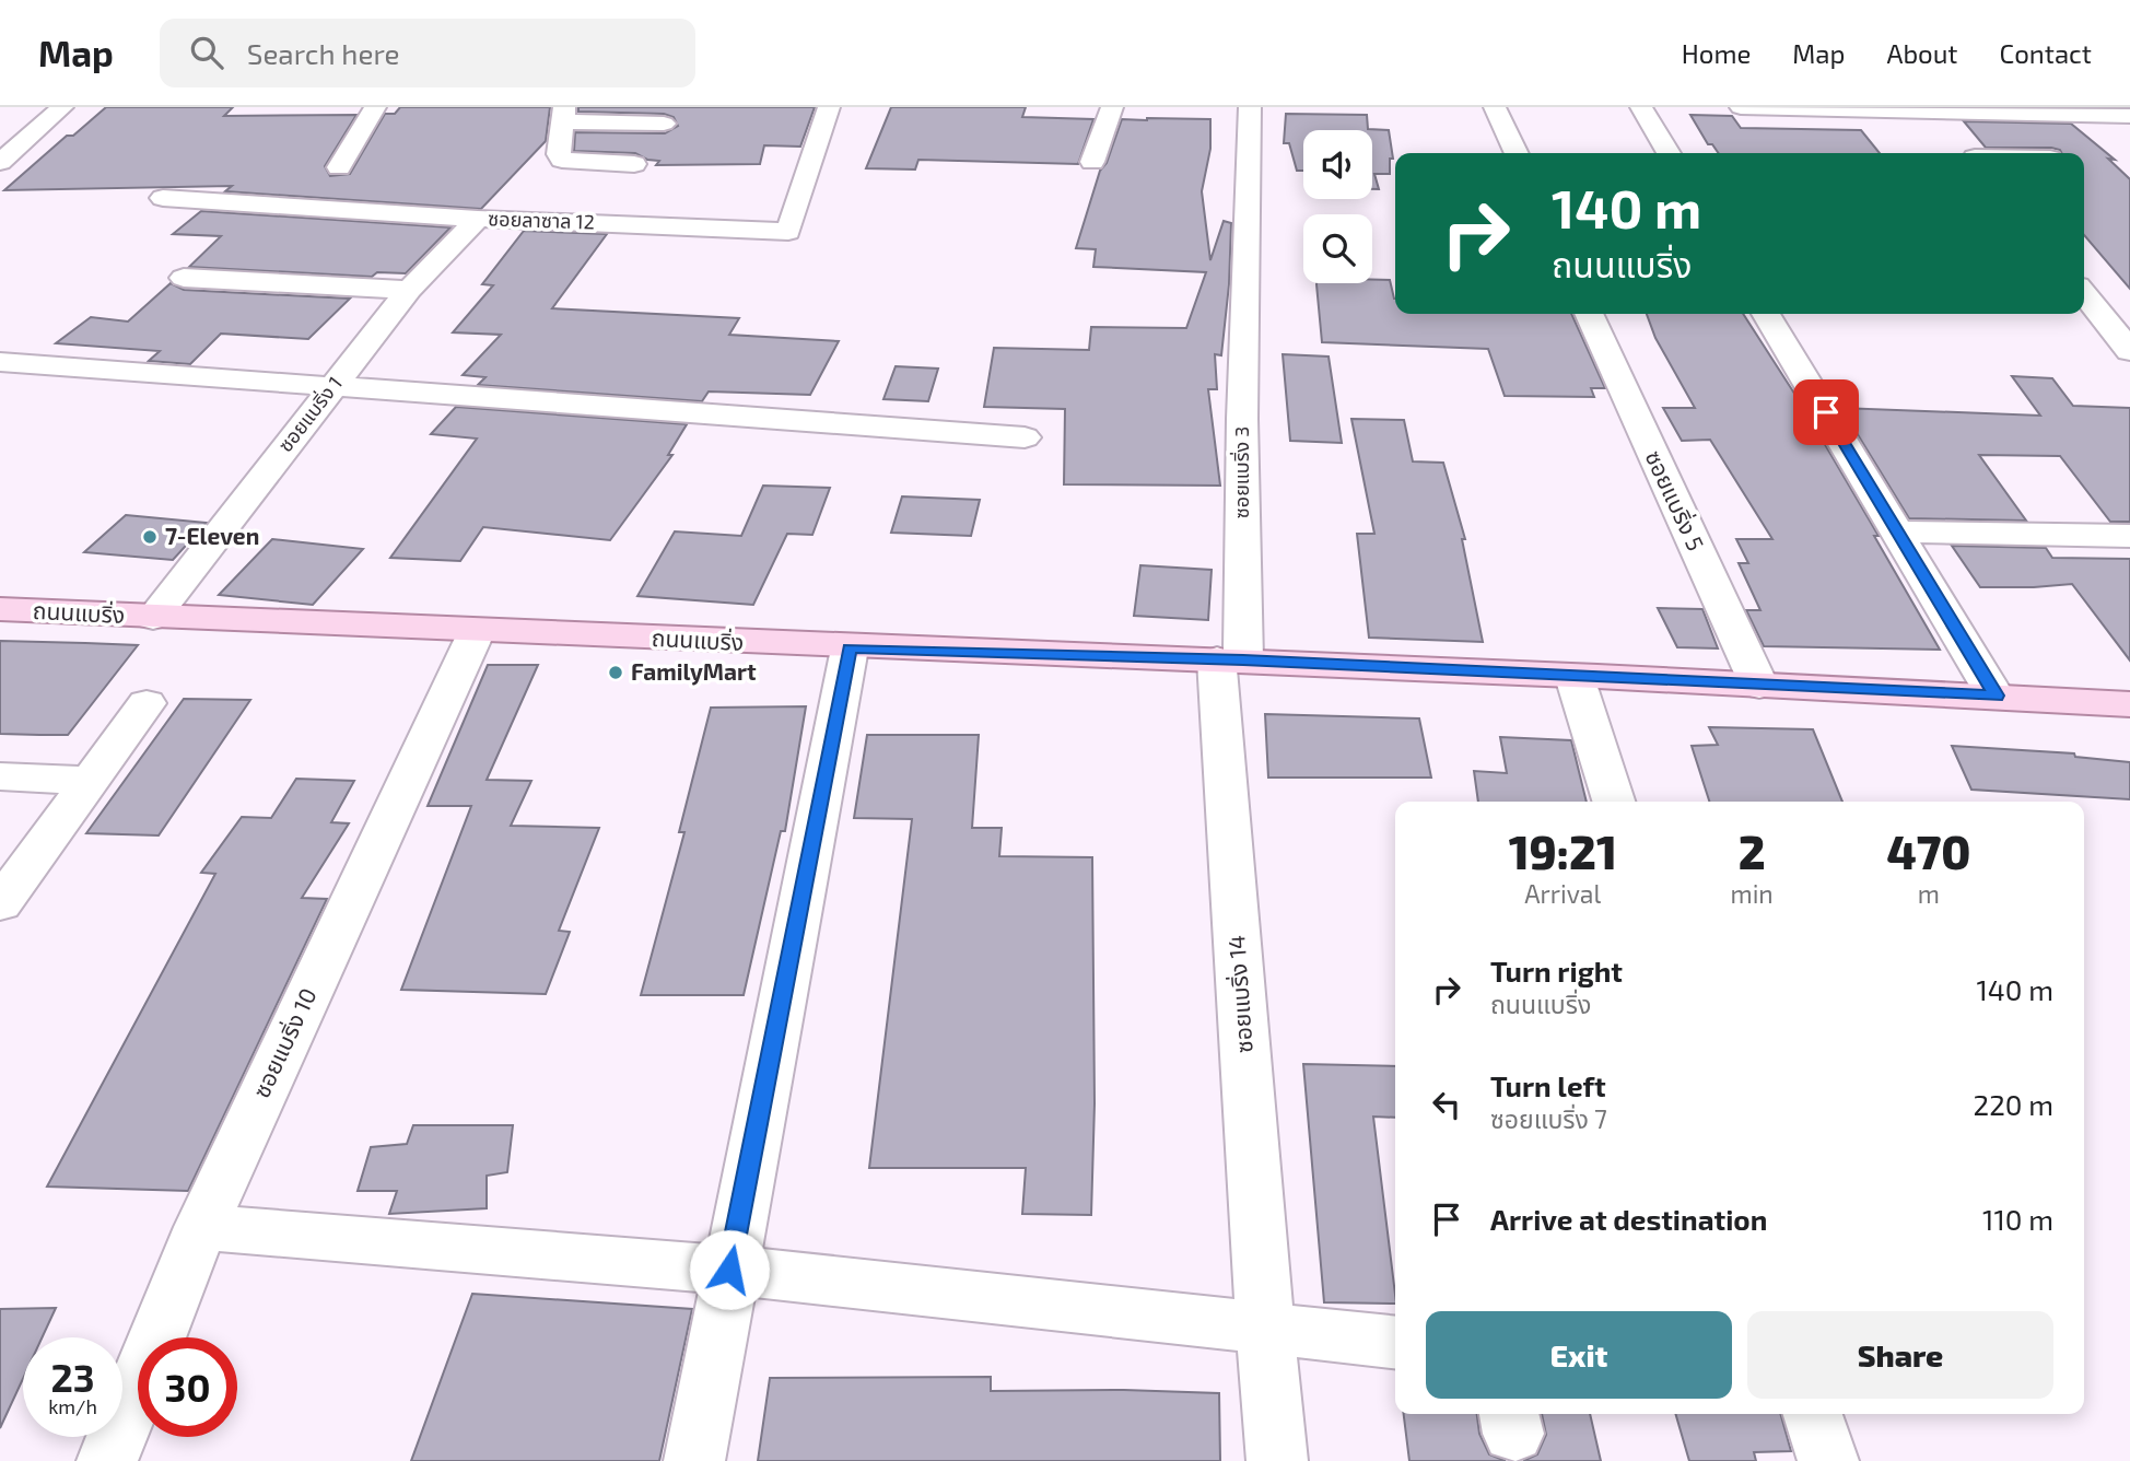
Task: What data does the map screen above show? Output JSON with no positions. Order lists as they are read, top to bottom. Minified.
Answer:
{"streets":{"main road":["ถนนแบริ่ง"],"street":["ซอยลาซาล 12","ซอยแบริ่ง 1","ซอยแบริ่ง 3","ซอยแบริ่ง 5","ซอยแบริ่ง 14","ซอยแบริ่ง 10"]},"crossings":[["ซอยลาซาล 12","ซอยแบริ่ง 1"],["ซอยแบริ่ง 1","ถนนแบริ่ง"],["ซอยแบริ่ง 3","ถนนแบริ่ง"],["ซอยแบริ่ง 3","ซอยแบริ่ง 14"],["ซอยแบริ่ง 5","ถนนแบริ่ง"],["ถนนแบริ่ง","ซอยแบริ่ง 14"],["ถนนแบริ่ง","ซอยแบริ่ง 10"]],"places":["7-Eleven","FamilyMart"],"page":{"header":"Map","search":"Search here","nav":["Home","Map","About","Contact"],"turn":["140 m","ถนนแบริ่ง"],"eta":["19:21","Arrival","2","min","470","m"],"list":[{"name":"Turn right","note":"ถนนแบริ่ง","value":"140 m"},{"name":"Turn left","note":"ซอยแบริ่ง 7","value":"220 m"},{"name":"Arrive at destination","value":"110 m"}],"buttons":["Exit","Share"],"speed":"23 km/h","limit":"30"}}
